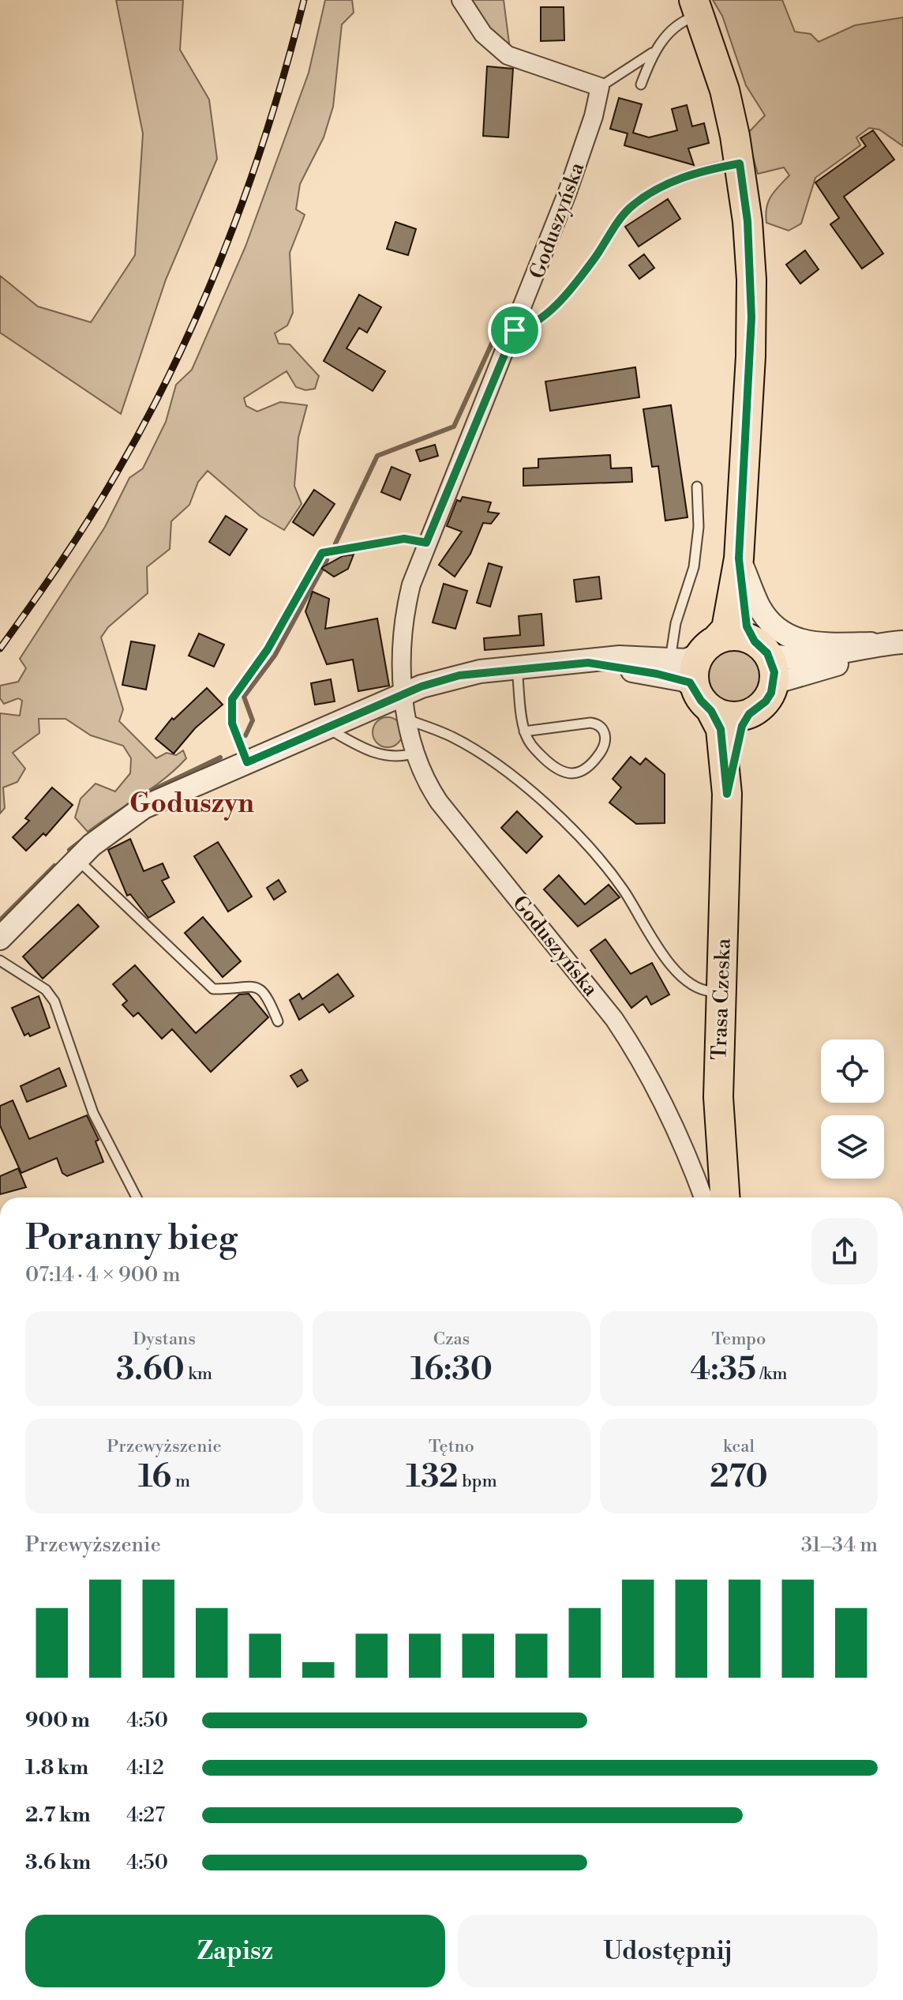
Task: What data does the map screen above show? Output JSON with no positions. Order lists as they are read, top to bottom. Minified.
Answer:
{"streets":{"main road":["Trasa Czeska"],"street":["Goduszyńska"]},"districts":["Goduszyn"],"page":{"heading":["Poranny bieg","07:14 · 4 × 900 m"],"stats":[["Dystans","3.60 km"],["Czas","16:30"],["Tempo","4:35 /km"],["Przewyższenie","16 m"],["Tętno","132 bpm"],["kcal","270"]],"chart":["Przewyższenie","31–34 m"],"list":[{"name":"900 m","note":"4:50"},{"name":"1.8 km","note":"4:12"},{"name":"2.7 km","note":"4:27"},{"name":"3.6 km","note":"4:50"}],"buttons":["Zapisz","Udostępnij"]}}
